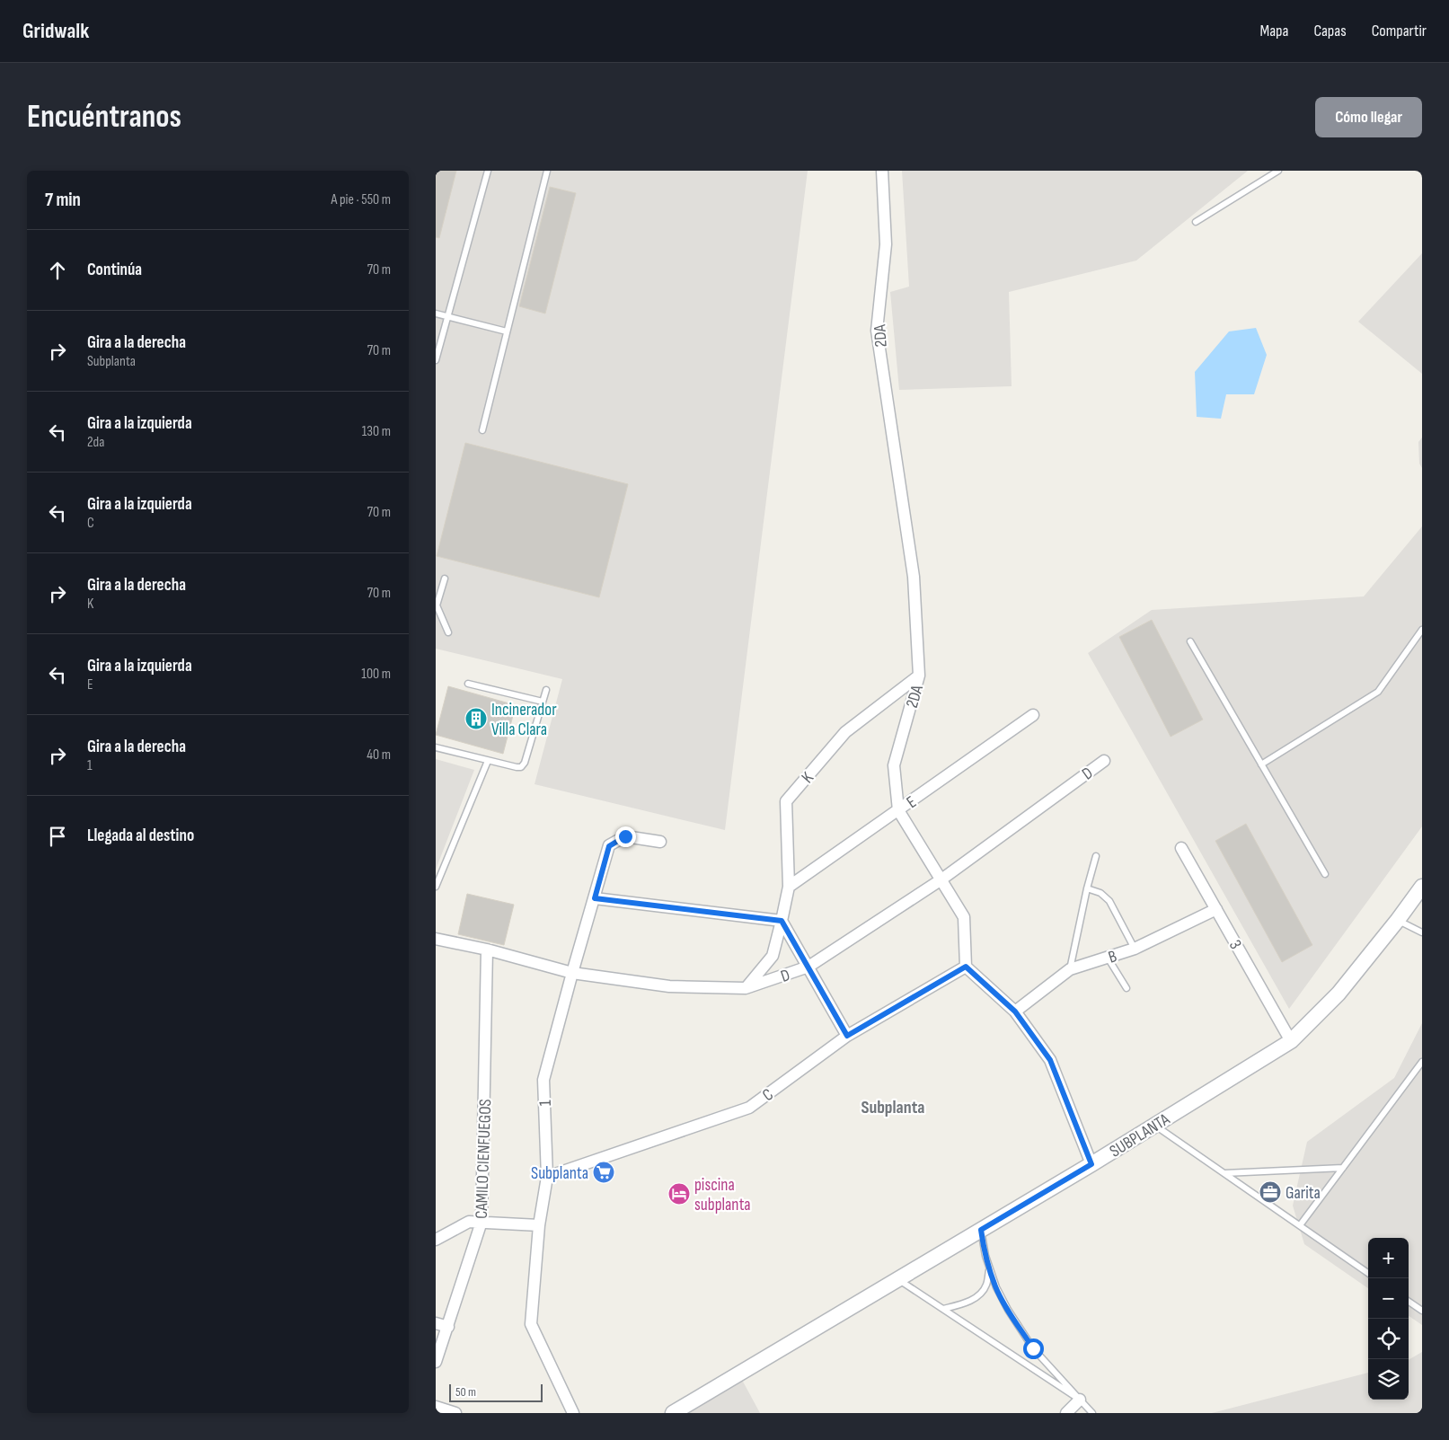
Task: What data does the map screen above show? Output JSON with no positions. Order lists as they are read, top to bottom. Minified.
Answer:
{"streets":{"street":["2DA","D","K","E","3","B","C","1","SUBPLANTA","CAMILO CIENFUEGOS"]},"crossings":[["2DA","D"],["2DA","K"],["2DA","E"],["2DA","C"],["D","K"],["D","1"],["D","CAMILO CIENFUEGOS"],["K","E"],["3","B"],["3","SUBPLANTA"],["C","1"]],"districts":["Subplanta"],"places":{"building":["Incinerador Villa Clara"],"supermarket":["Subplanta"],"office":["Garita"],"hotel":["piscina subplanta"]},"scale_bar":"50 m","page":{"header":"Gridwalk","nav":["Mapa","Capas","Compartir"],"buttons":"Cómo llegar","title":"Encuéntranos","heading":["7 min","A pie · 550 m"],"list":[["Continúa","70 m"],["Gira a la derecha","Subplanta","70 m"],["Gira a la izquierda","2da","130 m"],["Gira a la izquierda","C","70 m"],["Gira a la derecha","K","70 m"],["Gira a la izquierda","E","100 m"],["Gira a la derecha","1","40 m"],"Llegada al destino"],"map_buttons":["+","−"],"scale":"50 m"}}
